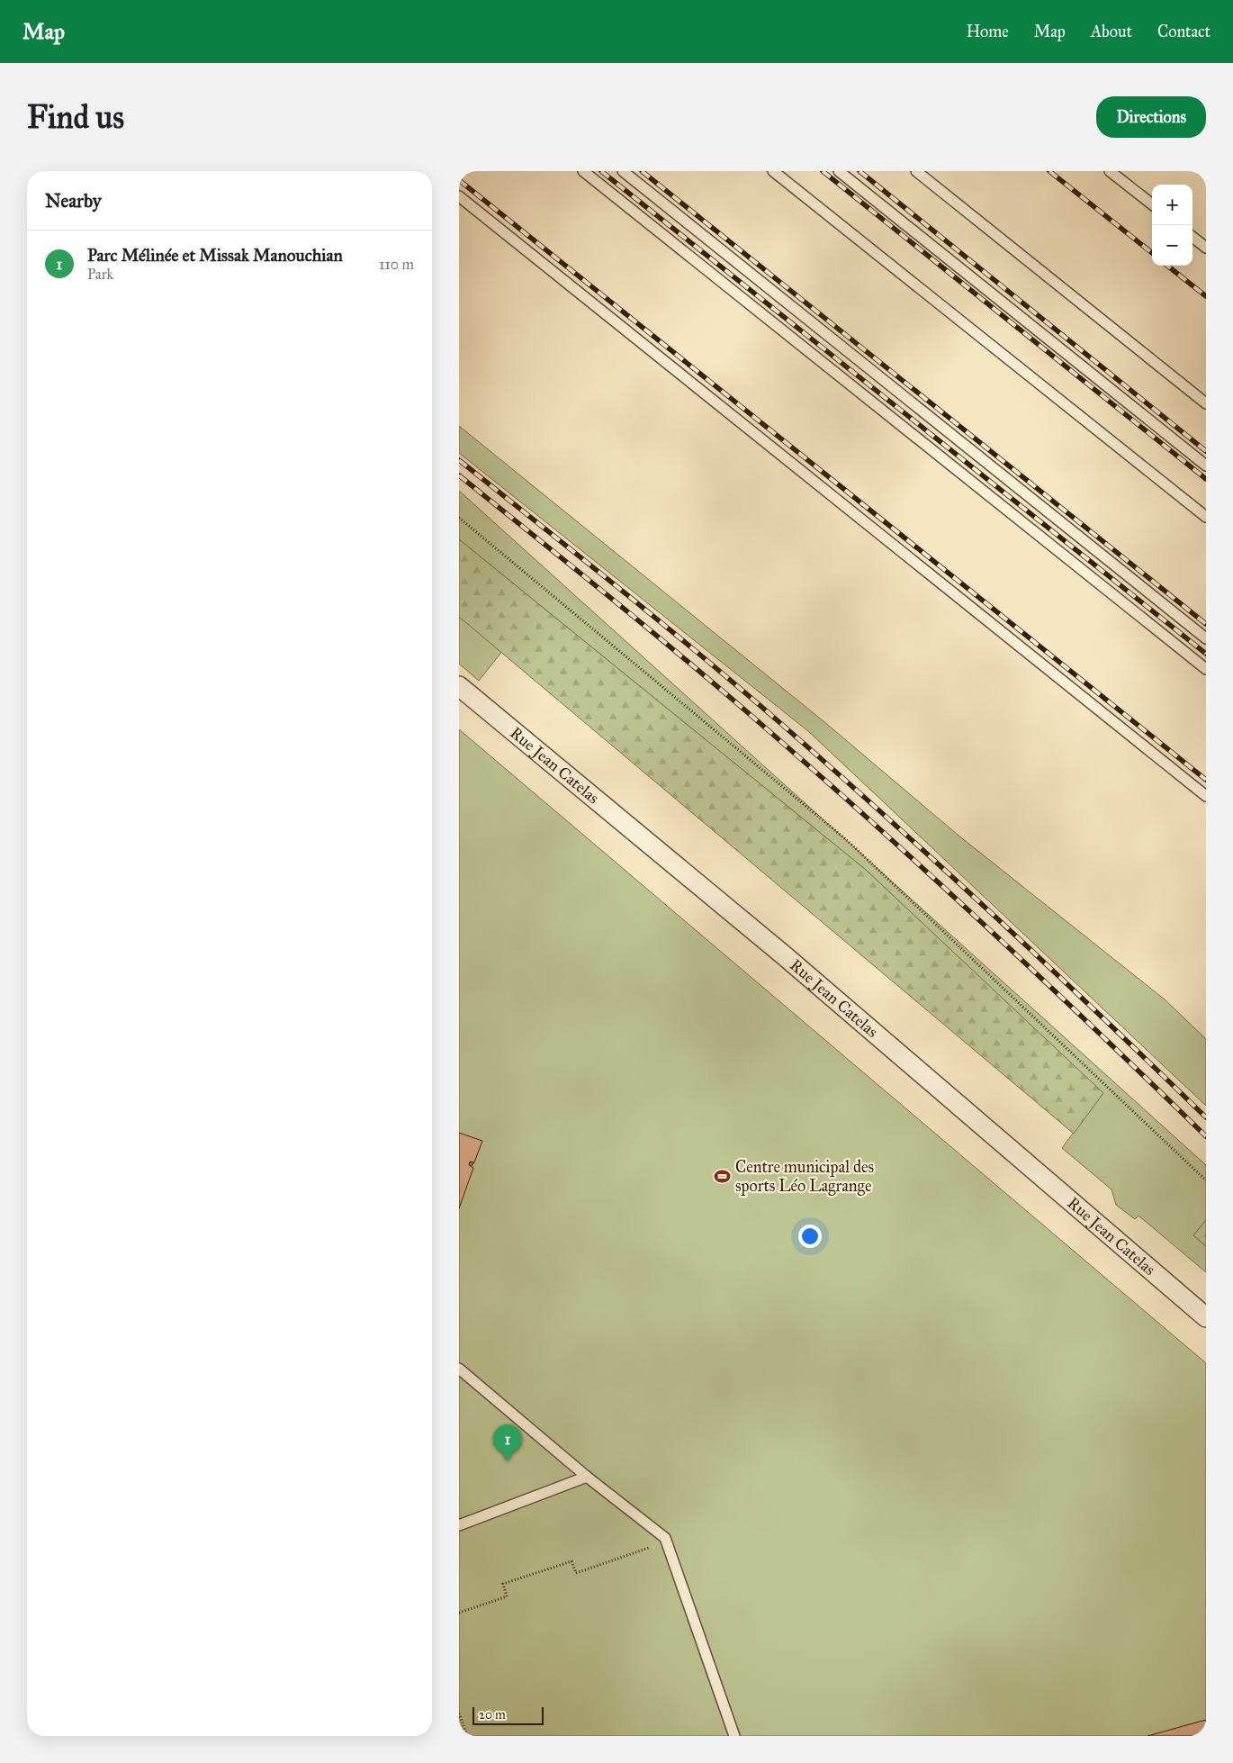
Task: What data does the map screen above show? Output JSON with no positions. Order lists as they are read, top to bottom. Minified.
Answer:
{"streets":{"street":["Rue Jean Catelas"]},"places":{"sports":["Centre municipal des sports Léo Lagrange"]},"scale_bar":"20 m","page":{"header":"Map","nav":["Home","Map","About","Contact"],"buttons":"Directions","title":"Find us","heading":"Nearby","map_buttons":["+","−"],"list":[{"mark":"1","name":"Parc Mélinée et Missak Manouchian","note":"Park","value":"110 m"}],"pins":"1","scale":"20 m"}}
